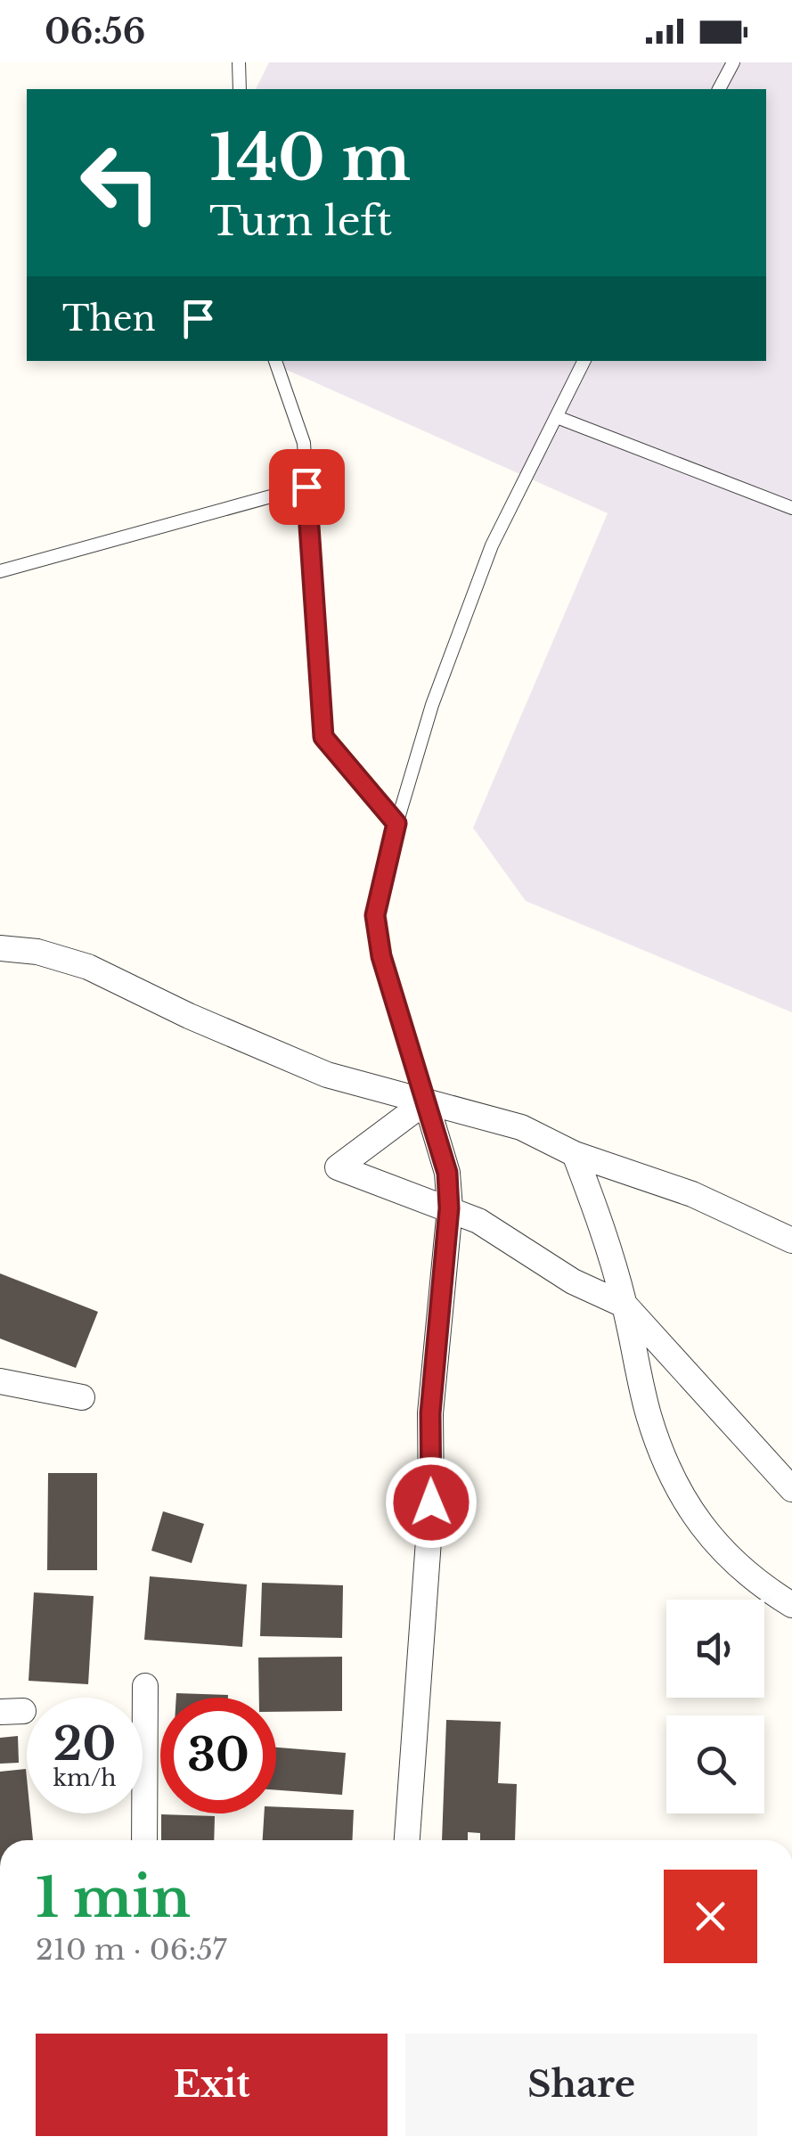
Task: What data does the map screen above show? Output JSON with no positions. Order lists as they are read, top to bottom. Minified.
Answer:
{"page":{"status":"06:56","turn":["140 m","Turn left"],"then":"Then","speed":"20 km/h","limit":"30","heading":["1 min","210 m · 06:57"],"buttons":["Exit","Share"]}}
